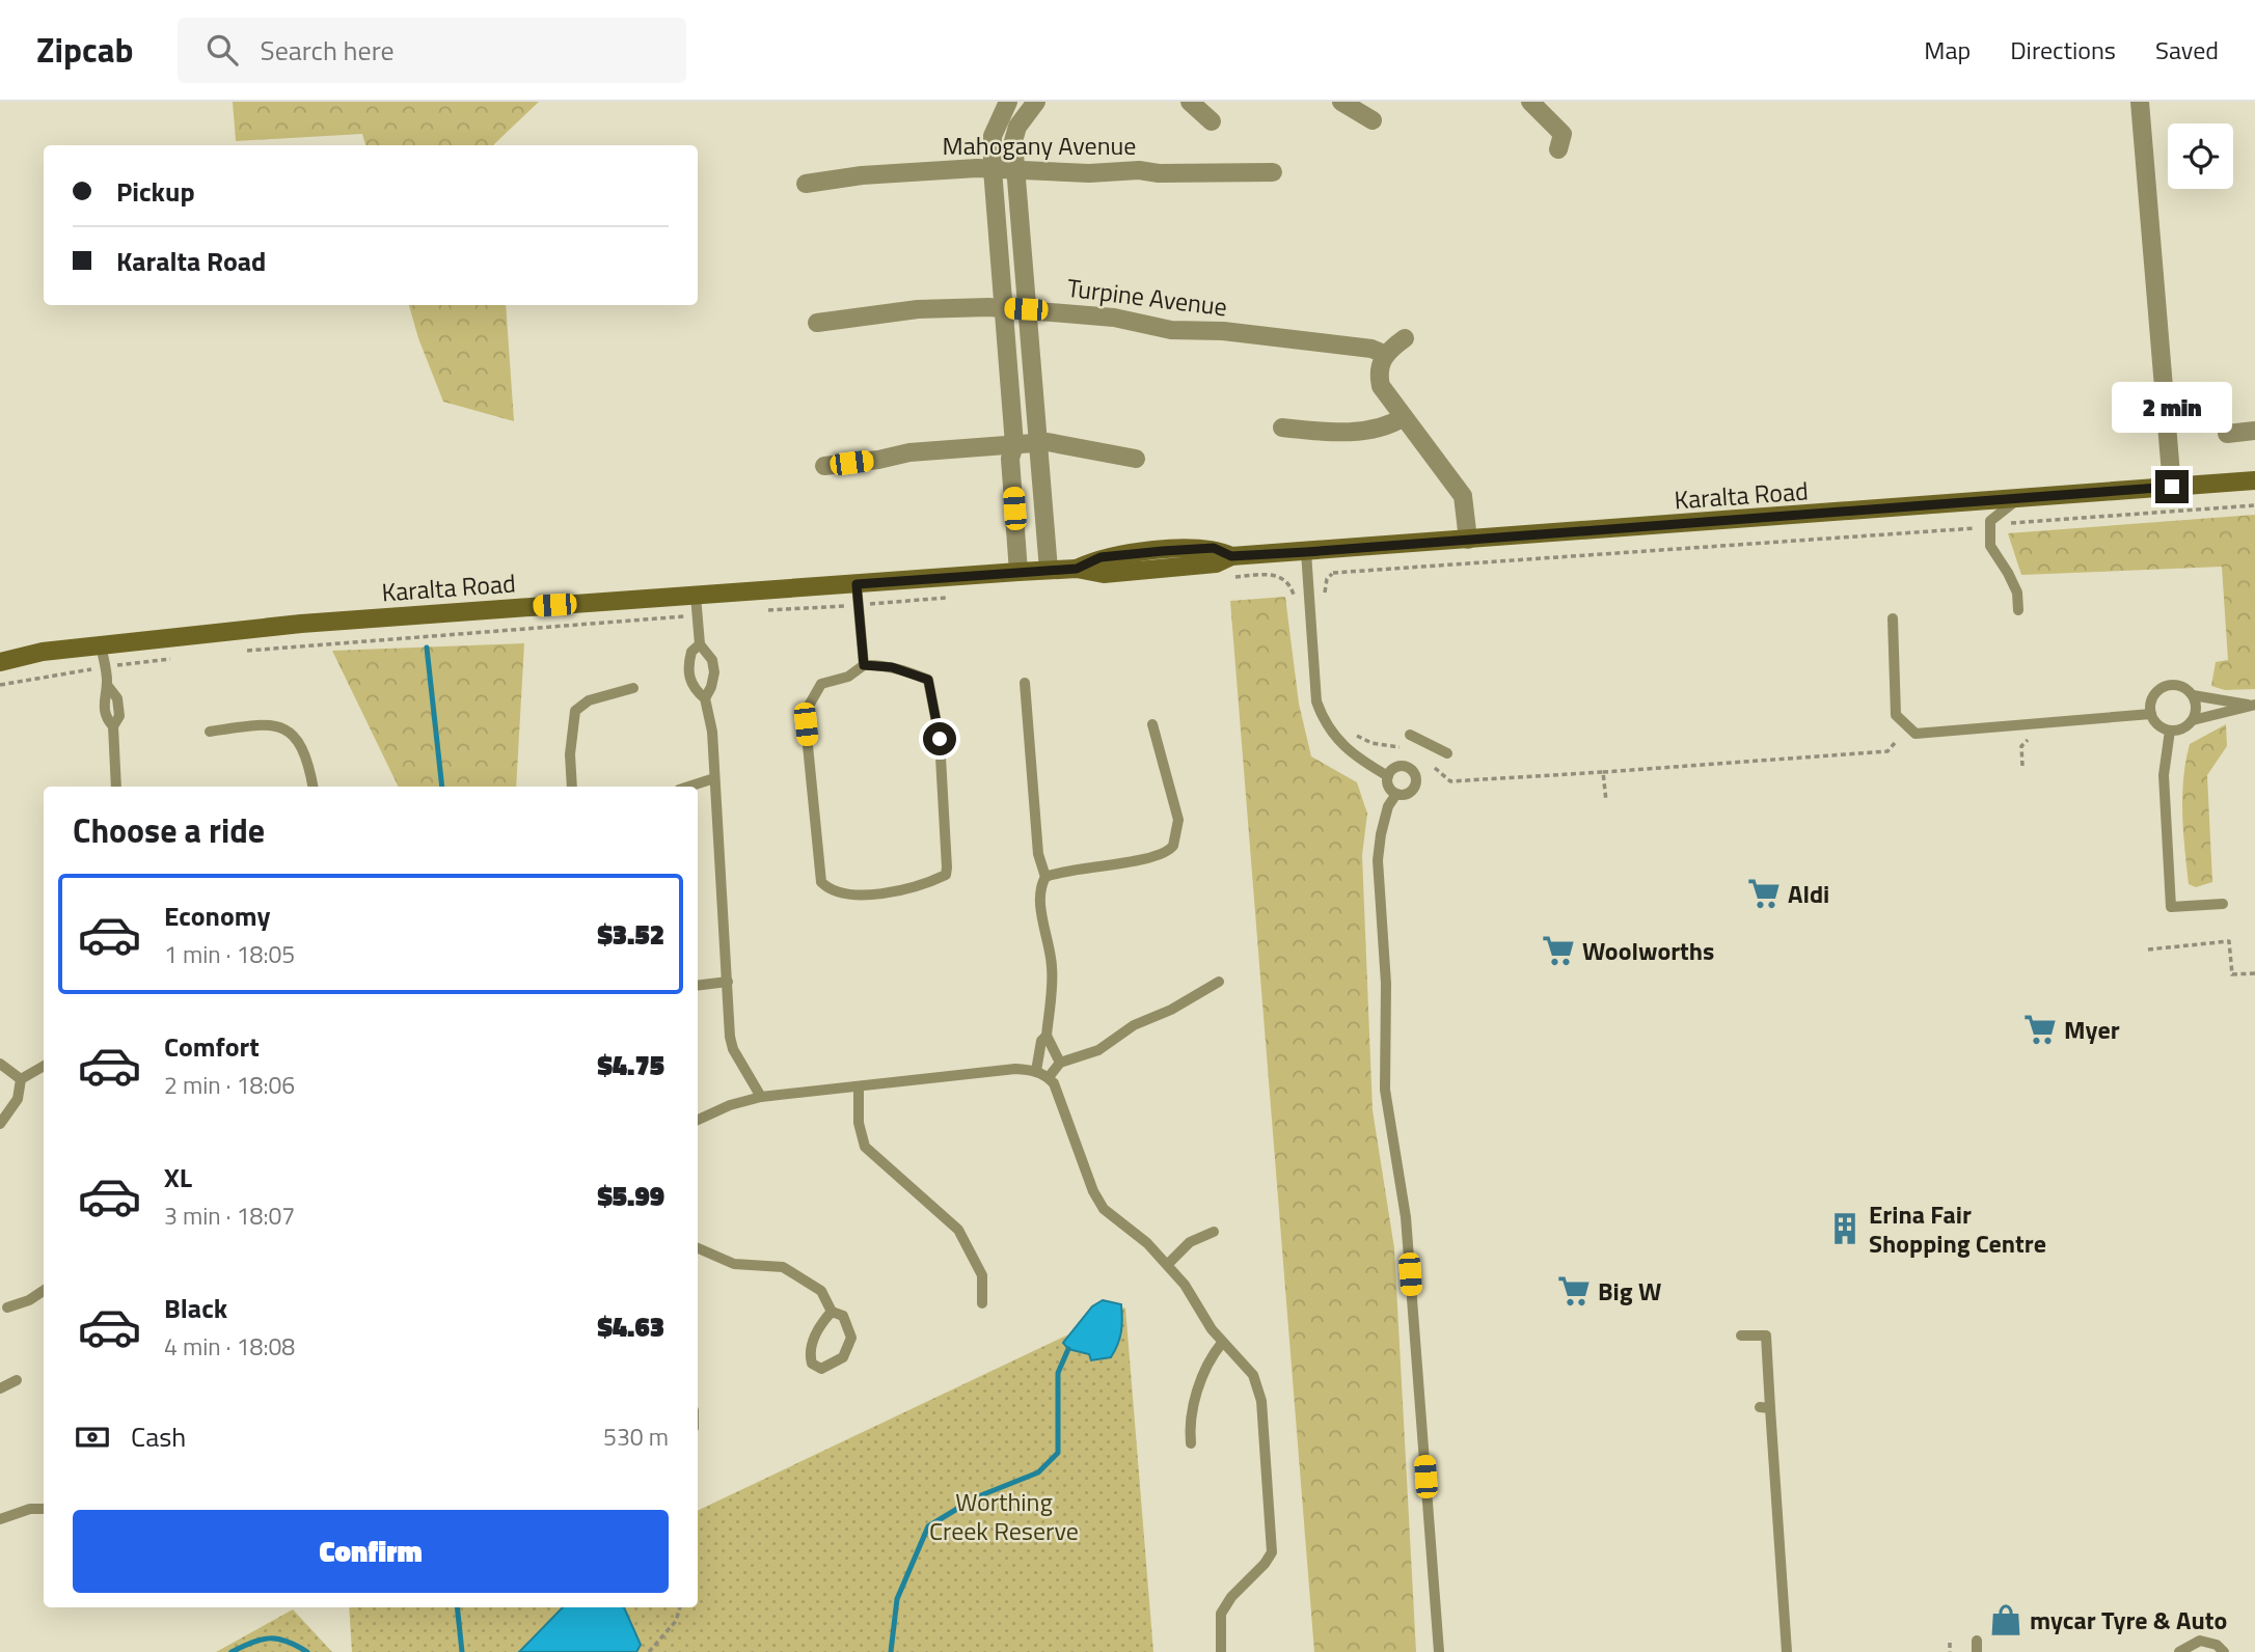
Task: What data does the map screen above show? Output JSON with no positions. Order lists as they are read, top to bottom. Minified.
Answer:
{"streets":{"street":["Mahogany Avenue","Turpine Avenue","Karalta Road"]},"parks":["Worthing Creek Reserve"],"places":{"supermarket":["Aldi","Woolworths","Myer","Big W"],"building":["Erina Fair Shopping Centre"],"shop":["mycar Tyre & Auto"]},"page":{"header":"Zipcab","search":"Search here","nav":["Map","Directions","Saved"],"banner":["Pickup","Karalta Road"],"bubble":"2 min","heading":"Choose a ride","list":[{"name":"Economy","note":"1 min · 18:05","value":"$3.52"},{"name":"Comfort","note":"2 min · 18:06","value":"$4.75"},{"name":"XL","note":"3 min · 18:07","value":"$5.99"},{"name":"Black","note":"4 min · 18:08","value":"$4.63"}],"pay":["Cash","530 m"],"buttons":"Confirm"}}
